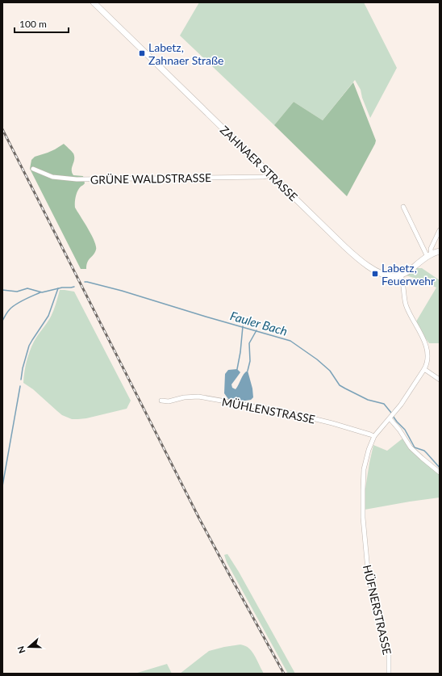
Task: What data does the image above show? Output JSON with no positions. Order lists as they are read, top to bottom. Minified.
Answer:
{"streets":{"main road":["ZAHNAER STRASSE"],"street":["GRÜNE WALDSTRASSE","MÜHLENSTRASSE","HÜFNERSTRASSE"]},"crossings":[["ZAHNAER STRASSE","GRÜNE WALDSTRASSE"],["ZAHNAER STRASSE","HÜFNERSTRASSE"],["MÜHLENSTRASSE","HÜFNERSTRASSE"]],"water":["Fauler Bach"],"places":{"transit":["Labetz, Zahnaer Straße","Labetz, Feuerwehr"]},"scale_bar":"100 m","north":"left"}
